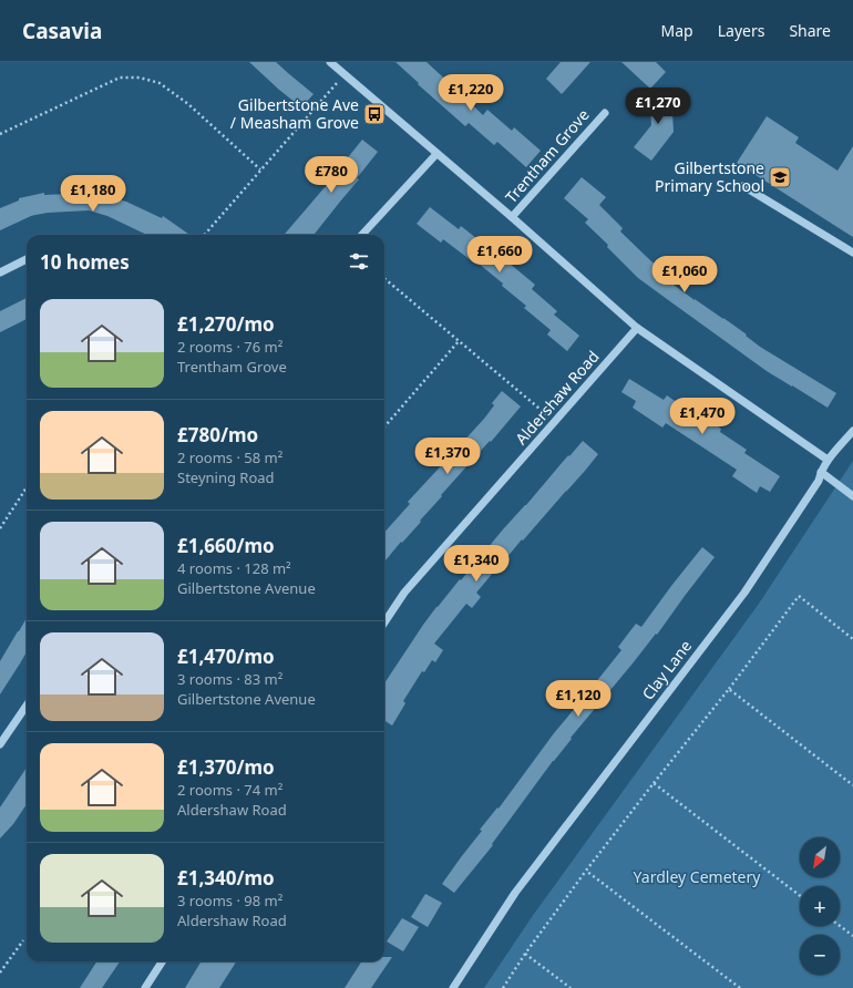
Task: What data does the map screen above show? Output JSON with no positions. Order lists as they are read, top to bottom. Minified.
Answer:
{"streets":{"street":["Trentham Grove","Aldershaw Road","Clay Lane"]},"parks":["Yardley Cemetery"],"places":{"bus stop":["Gilbertstone Ave / Measham Grove"],"school or university":["Gilbertstone Primary School"]},"north":"bottom left","page":{"header":"Casavia","nav":["Map","Layers","Share"],"price":["£1,220","£1,270","£780","£1,180","£1,660","£1,060","£1,470","£1,370","£1,340","£1,120"],"heading":"10 homes","list":[{"name":"£1,270/mo","note":"2 rooms · 76 m² · Trentham Grove"},{"name":"£780/mo","note":"2 rooms · 58 m² · Steyning Road"},{"name":"£1,660/mo","note":"4 rooms · 128 m² · Gilbertstone Avenue"},{"name":"£1,470/mo","note":"3 rooms · 83 m² · Gilbertstone Avenue"},{"name":"£1,370/mo","note":"2 rooms · 74 m² · Aldershaw Road"},{"name":"£1,340/mo","note":"3 rooms · 98 m² · Aldershaw Road"}],"map_buttons":["+","−"]}}
